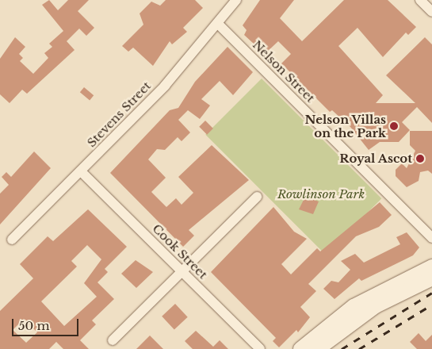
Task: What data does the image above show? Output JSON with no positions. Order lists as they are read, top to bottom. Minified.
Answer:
{"streets":{"street":["Nelson Street","Stevens Street","Cook Street"]},"crossings":[["Nelson Street","Stevens Street"],["Stevens Street","Cook Street"]],"parks":["Rowlinson Park"],"places":["Nelson Villas on the Park","Royal Ascot"],"scale_bar":"50 m"}
